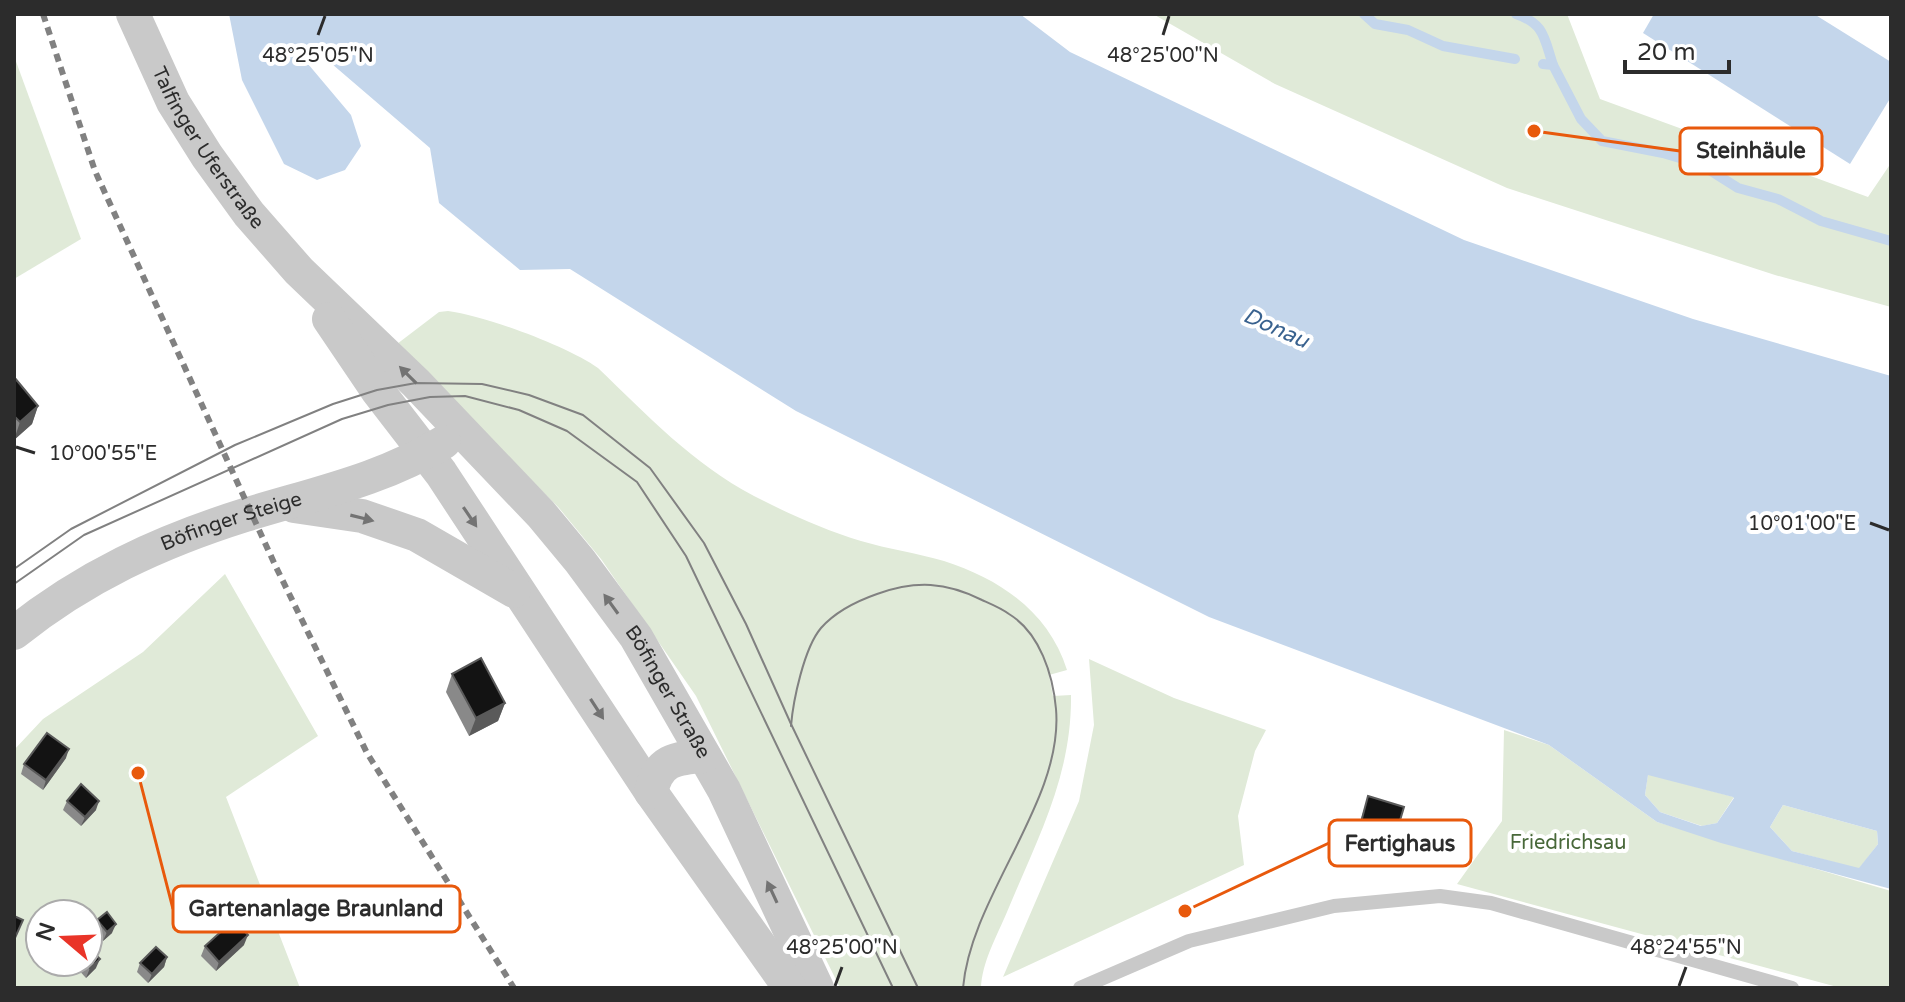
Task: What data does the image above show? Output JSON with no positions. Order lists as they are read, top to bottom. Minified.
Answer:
{"streets":{"street":["Talfinger Uferstraße","Böfinger Steige","Böfinger Straße"]},"crossings":[["Talfinger Uferstraße","Böfinger Steige"],["Talfinger Uferstraße","Böfinger Straße"],["Böfinger Steige","Böfinger Straße"]],"water":["Donau"],"parks":["Friedrichsau"],"places":["Steinhäule","Gartenanlage Braunland","Fertighaus"],"scale_bar":"20 m","north":"left","coordinates":["48°25'05\"N","48°25'00\"N","10°00'55\"E","10°01'00\"E","48°24'55\"N"]}
